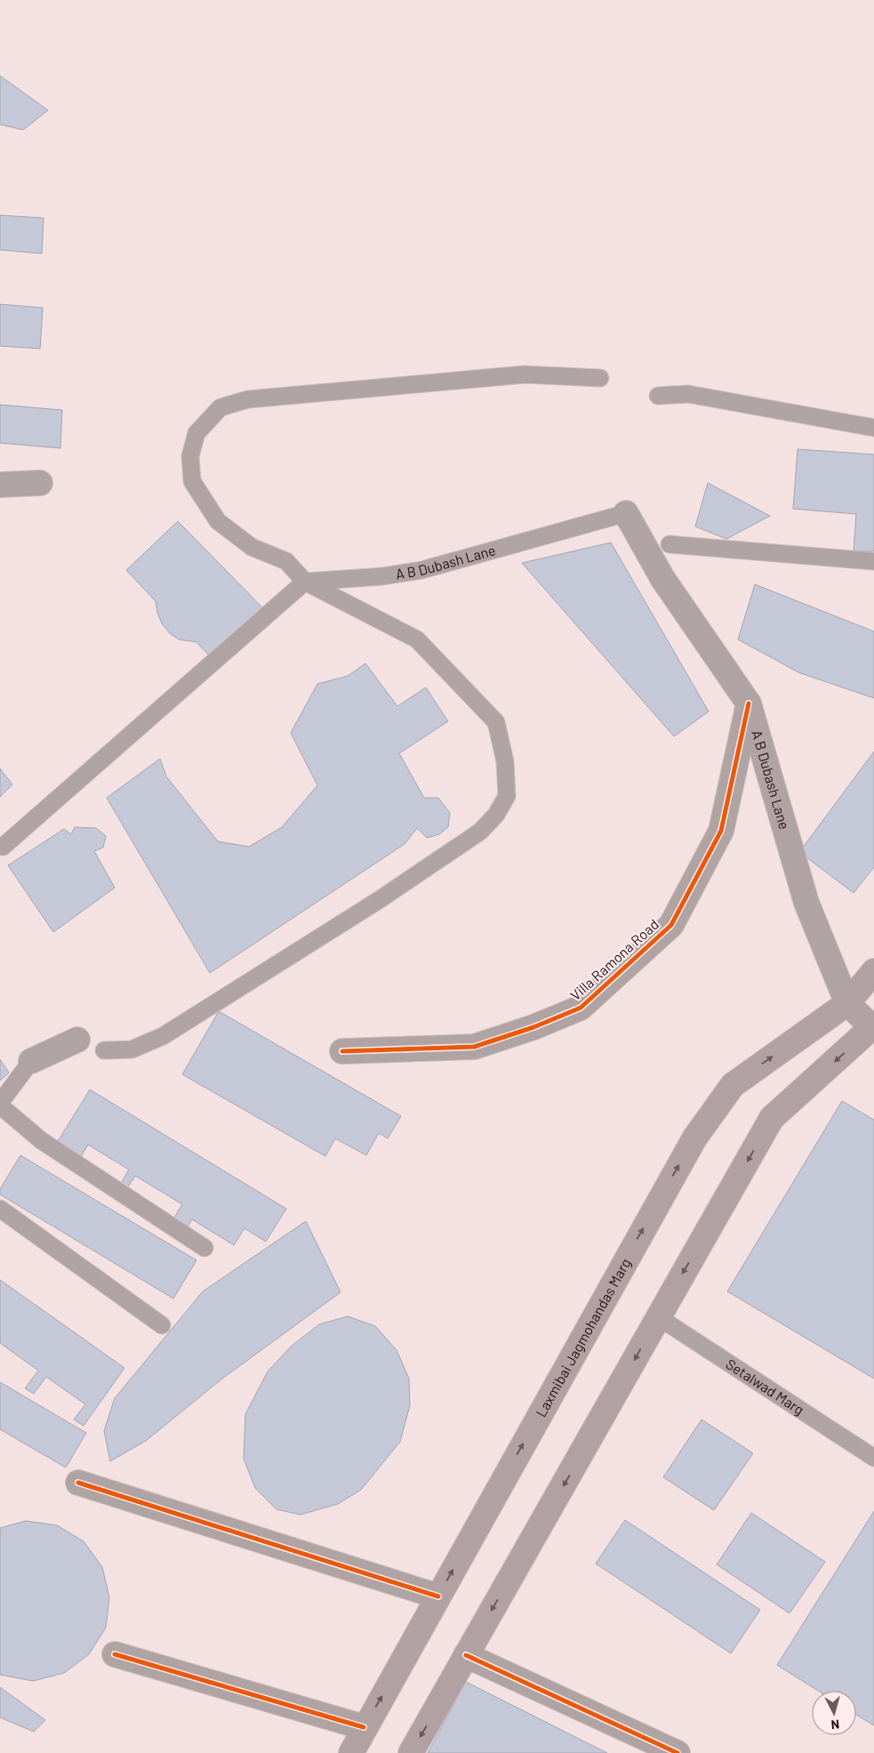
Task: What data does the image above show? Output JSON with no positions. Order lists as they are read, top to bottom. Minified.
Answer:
{"streets":{"main road":["Laxmibai Jagmohandas Marg"],"street":["A B Dubash Lane","Villa Ramona Road"],"lane":["Setalwad Marg"]},"crossings":[["A B Dubash Lane","Villa Ramona Road"],["A B Dubash Lane","Laxmibai Jagmohandas Marg"]],"north":"bottom"}
